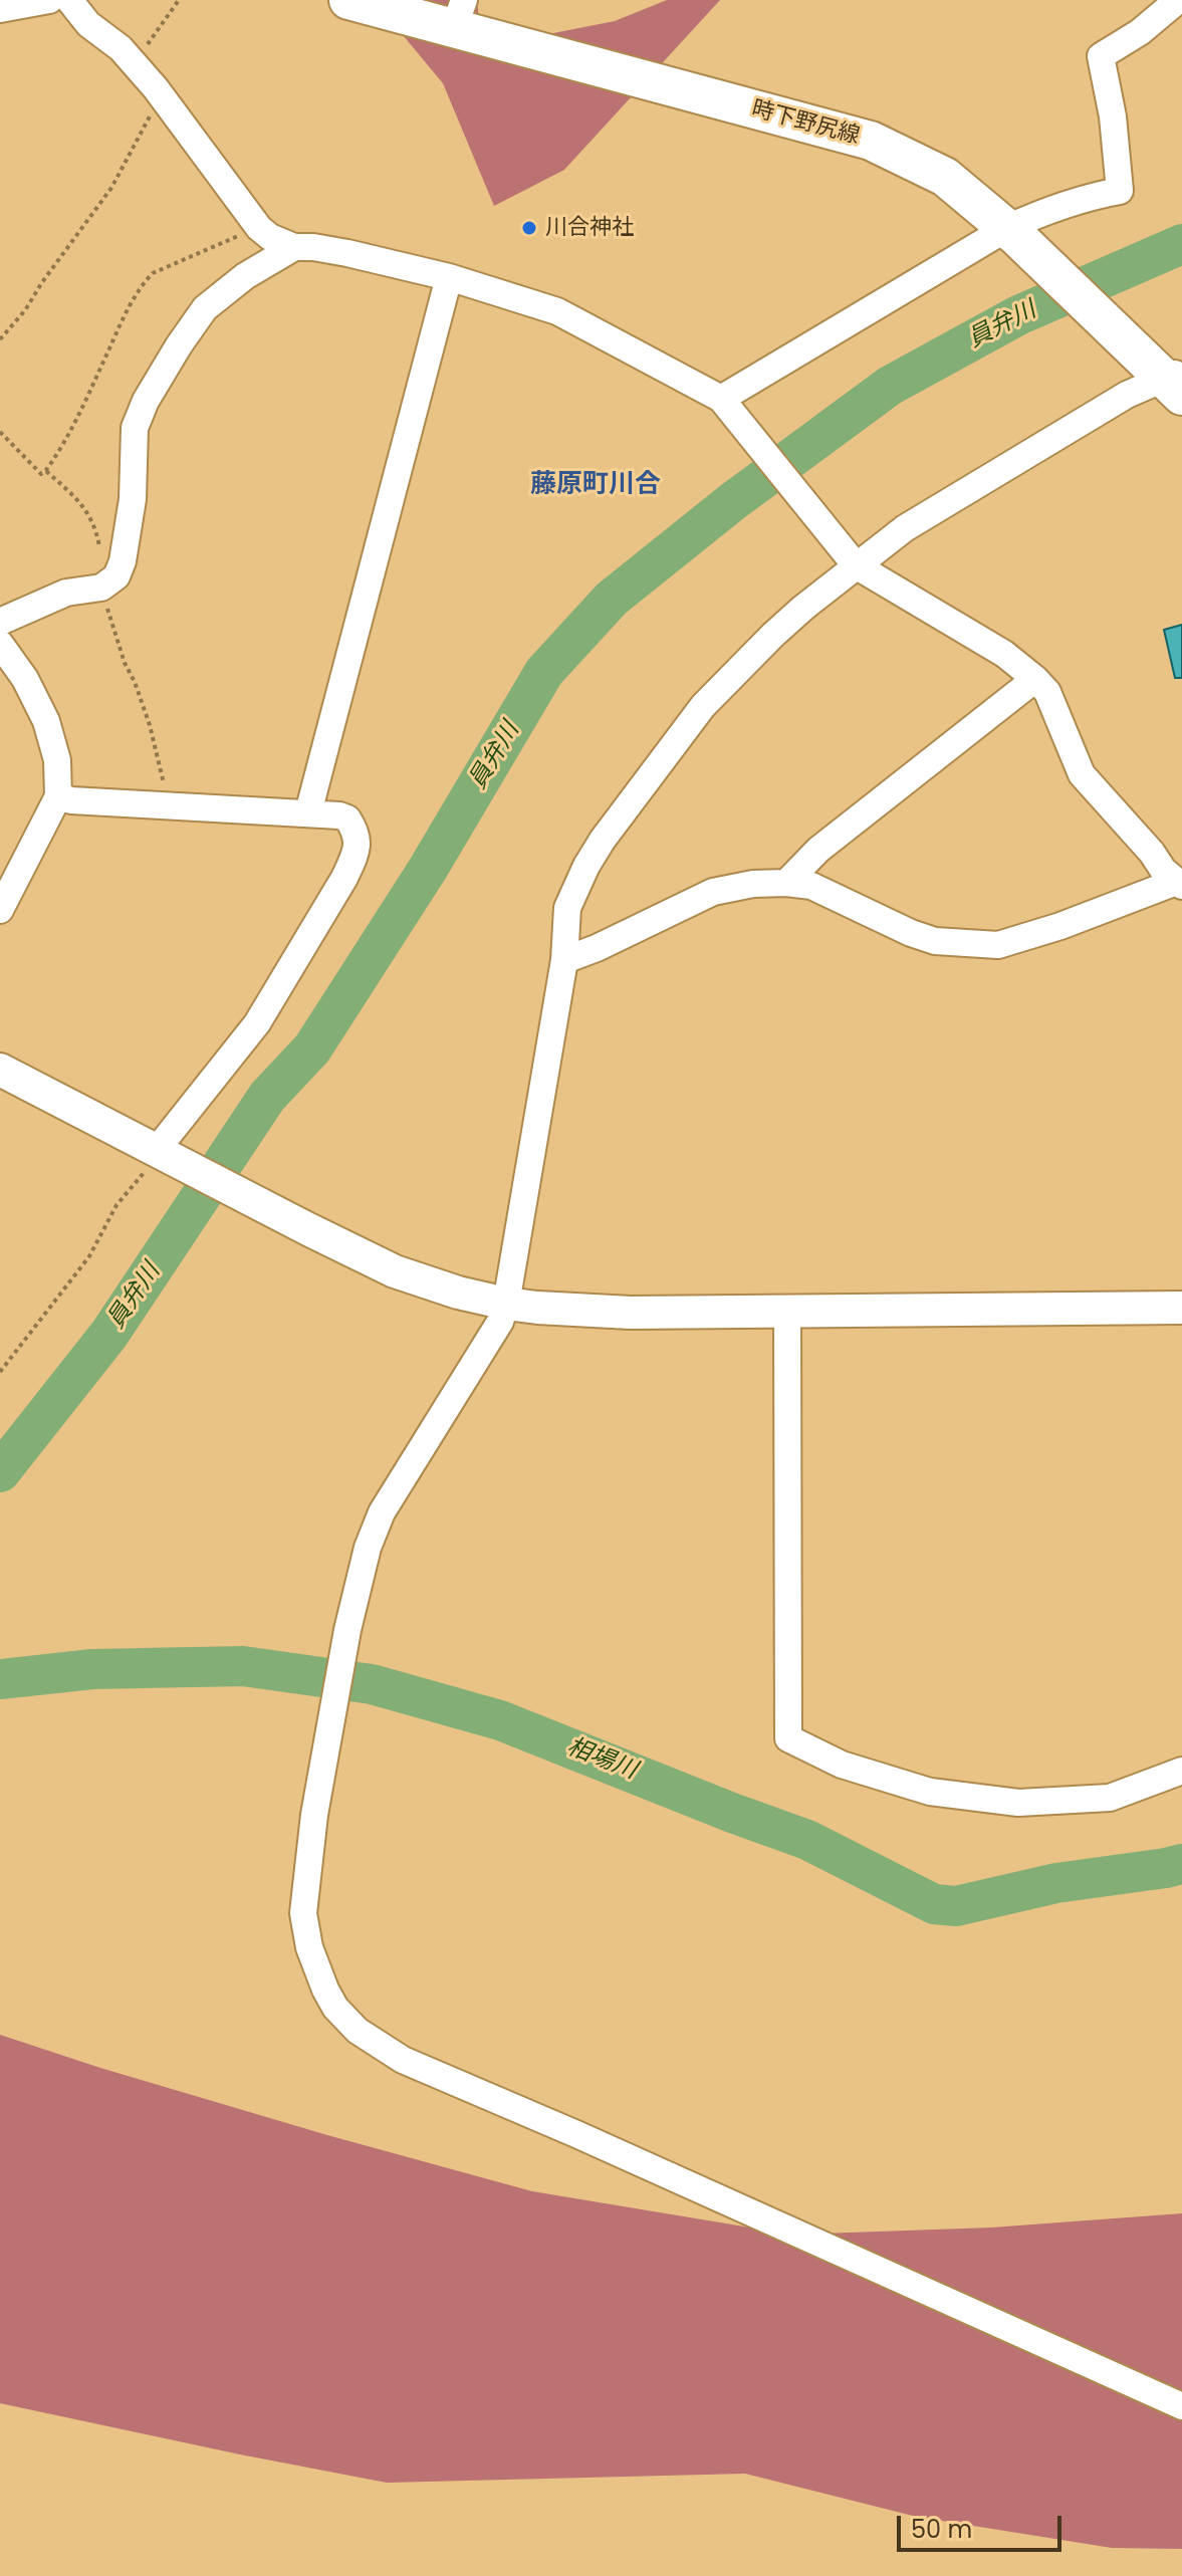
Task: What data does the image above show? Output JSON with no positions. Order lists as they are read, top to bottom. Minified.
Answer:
{"streets":{"main road":["時下野尻線"]},"districts":["藤原町川合"],"water":["員弁川","相場川"],"places":["川合神社"],"scale_bar":"50 m"}
